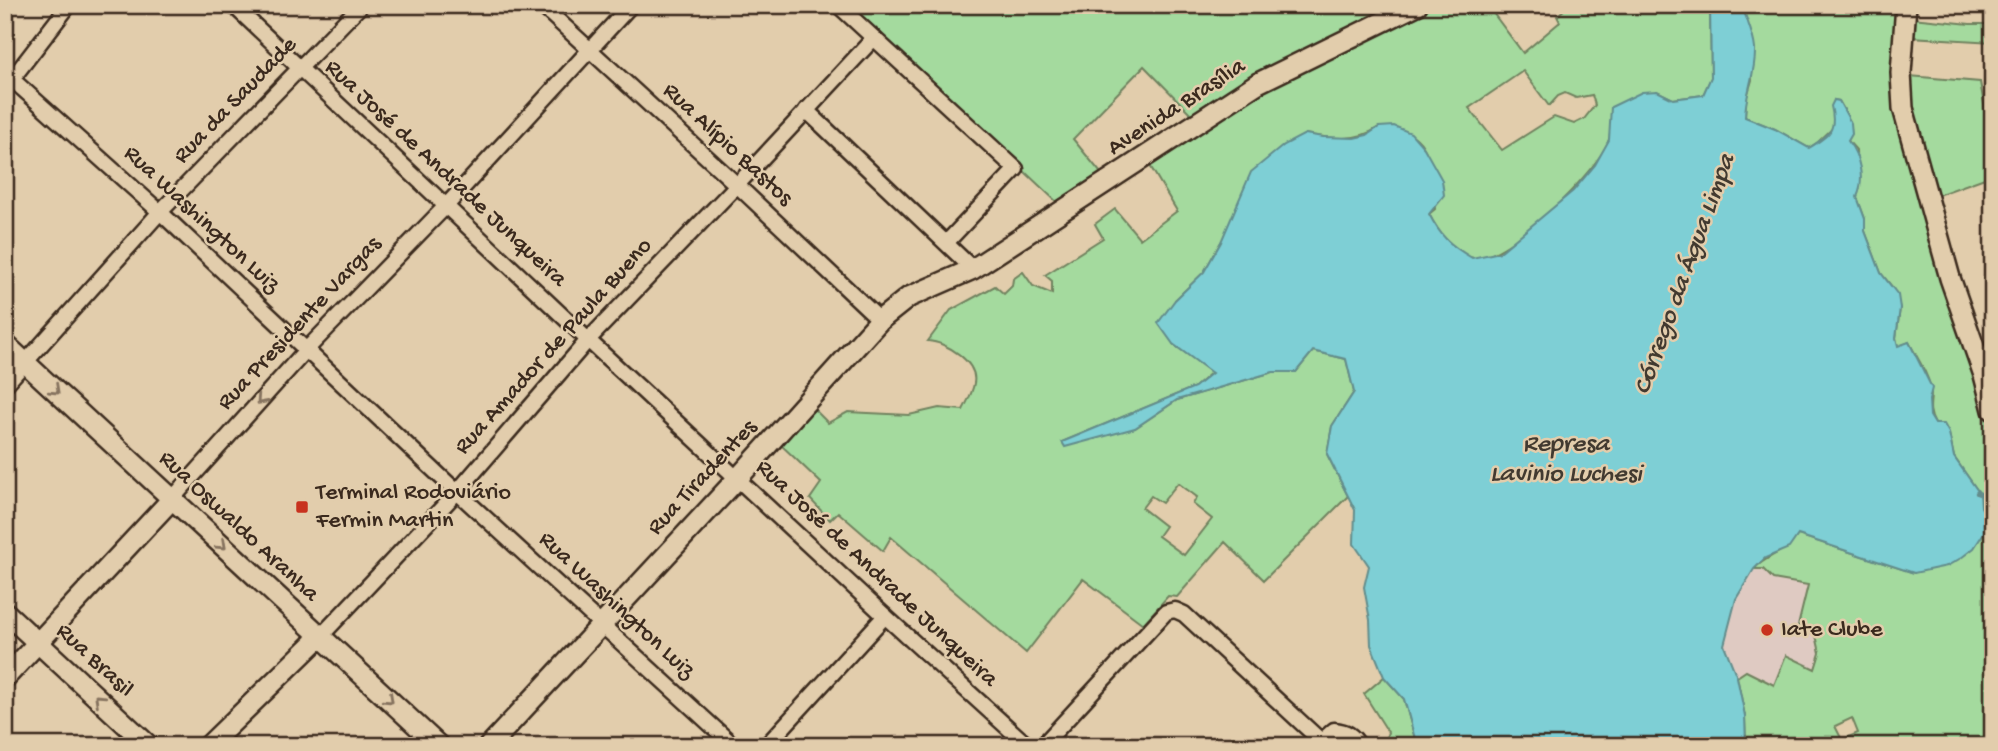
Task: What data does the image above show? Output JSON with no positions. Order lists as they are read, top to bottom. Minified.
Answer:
{"streets":{"street":["Rua da Saudade","Avenida Brasília","Rua Alípio Bastos","Rua José de Andrade Junqueira","Rua Washington Luiz","Rua Presidente Vargas","Rua Amador de Paula Bueno","Rua Tiradentes","Rua Oswaldo Aranha","Rua Brasil"]},"crossings":[["Rua da Saudade","Rua José de Andrade Junqueira"],["Rua da Saudade","Rua Washington Luiz"],["Rua da Saudade","Rua Oswaldo Aranha"],["Avenida Brasília","Rua Tiradentes"],["Rua Alípio Bastos","Rua Presidente Vargas"],["Rua Alípio Bastos","Rua Amador de Paula Bueno"],["Rua Alípio Bastos","Rua Tiradentes"],["Rua José de Andrade Junqueira","Rua Presidente Vargas"],["Rua José de Andrade Junqueira","Rua Amador de Paula Bueno"],["Rua José de Andrade Junqueira","Rua Tiradentes"],["Rua Washington Luiz","Rua Presidente Vargas"],["Rua Washington Luiz","Rua Amador de Paula Bueno"],["Rua Washington Luiz","Rua Tiradentes"],["Rua Presidente Vargas","Rua Oswaldo Aranha"],["Rua Presidente Vargas","Rua Brasil"],["Rua Amador de Paula Bueno","Rua Oswaldo Aranha"]],"one_way":["Rua Oswaldo Aranha","Rua Brasil"],"water":["Córrego da Água Limpa","Represa Lavinio Luchesi"],"places":{"transit":["Terminal Rodoviário Fermin Martin"],"other":["Iate Clube"]}}
